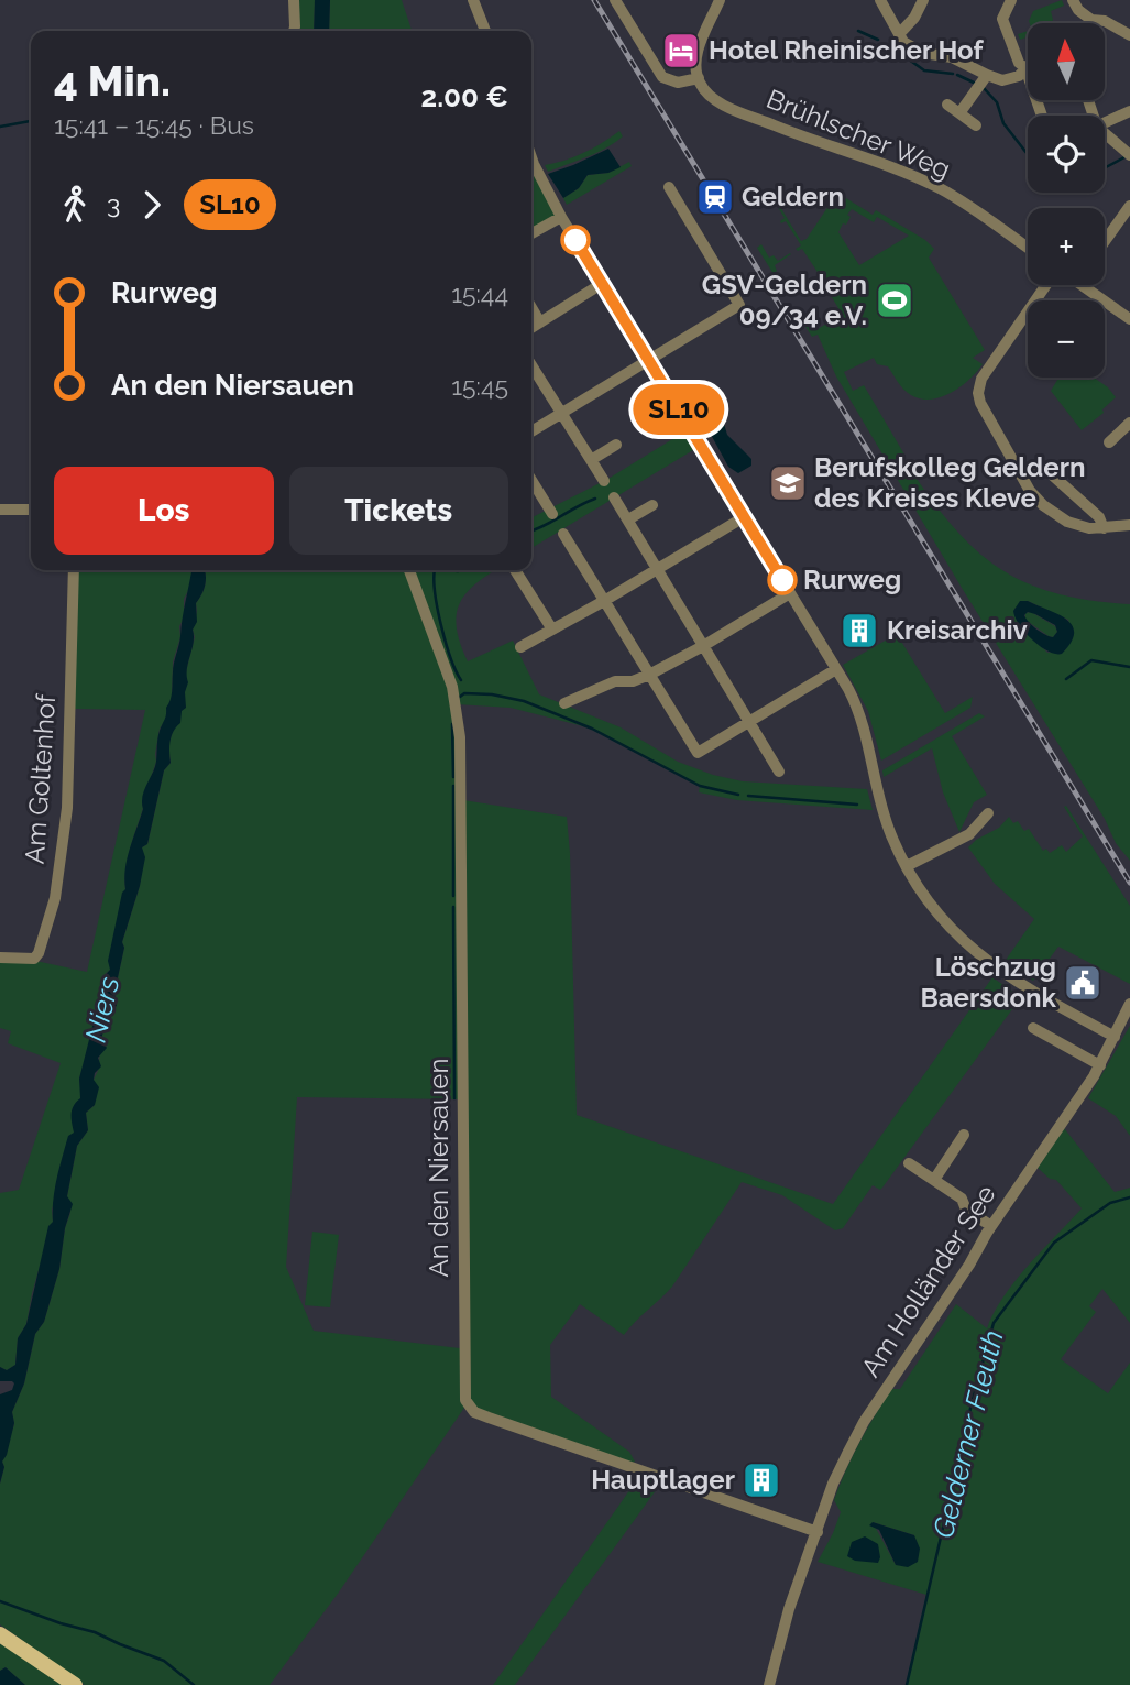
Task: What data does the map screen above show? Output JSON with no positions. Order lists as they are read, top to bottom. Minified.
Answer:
{"streets":{"street":["Brühlscher Weg","Am Goltenhof","An den Niersauen","Am Holländer See"]},"crossings":[["An den Niersauen","Am Holländer See"]],"water":["Niers","Gelderner Fleuth"],"places":{"hotel":["Hotel Rheinischer Hof"],"station":["Geldern"],"sports":["GSV-Geldern 09/34 e.V."],"school or university":["Berufskolleg Geldern des Kreises Kleve"],"other":["Rurweg"],"building":["Kreisarchiv","Hauptlager"],"public building":["Löschzug Baersdonk"]},"lines":["bus line SL10"],"north":"top","page":{"on_map":"SL10","map_buttons":["+","−"],"heading":["4 Min.","15:41 – 15:45 · Bus","2.00 €"],"legs":["3","SL10"],"list":[{"name":"Rurweg","value":"15:44"},{"name":"An den Niersauen","value":"15:45"}],"buttons":["Los","Tickets"]}}
